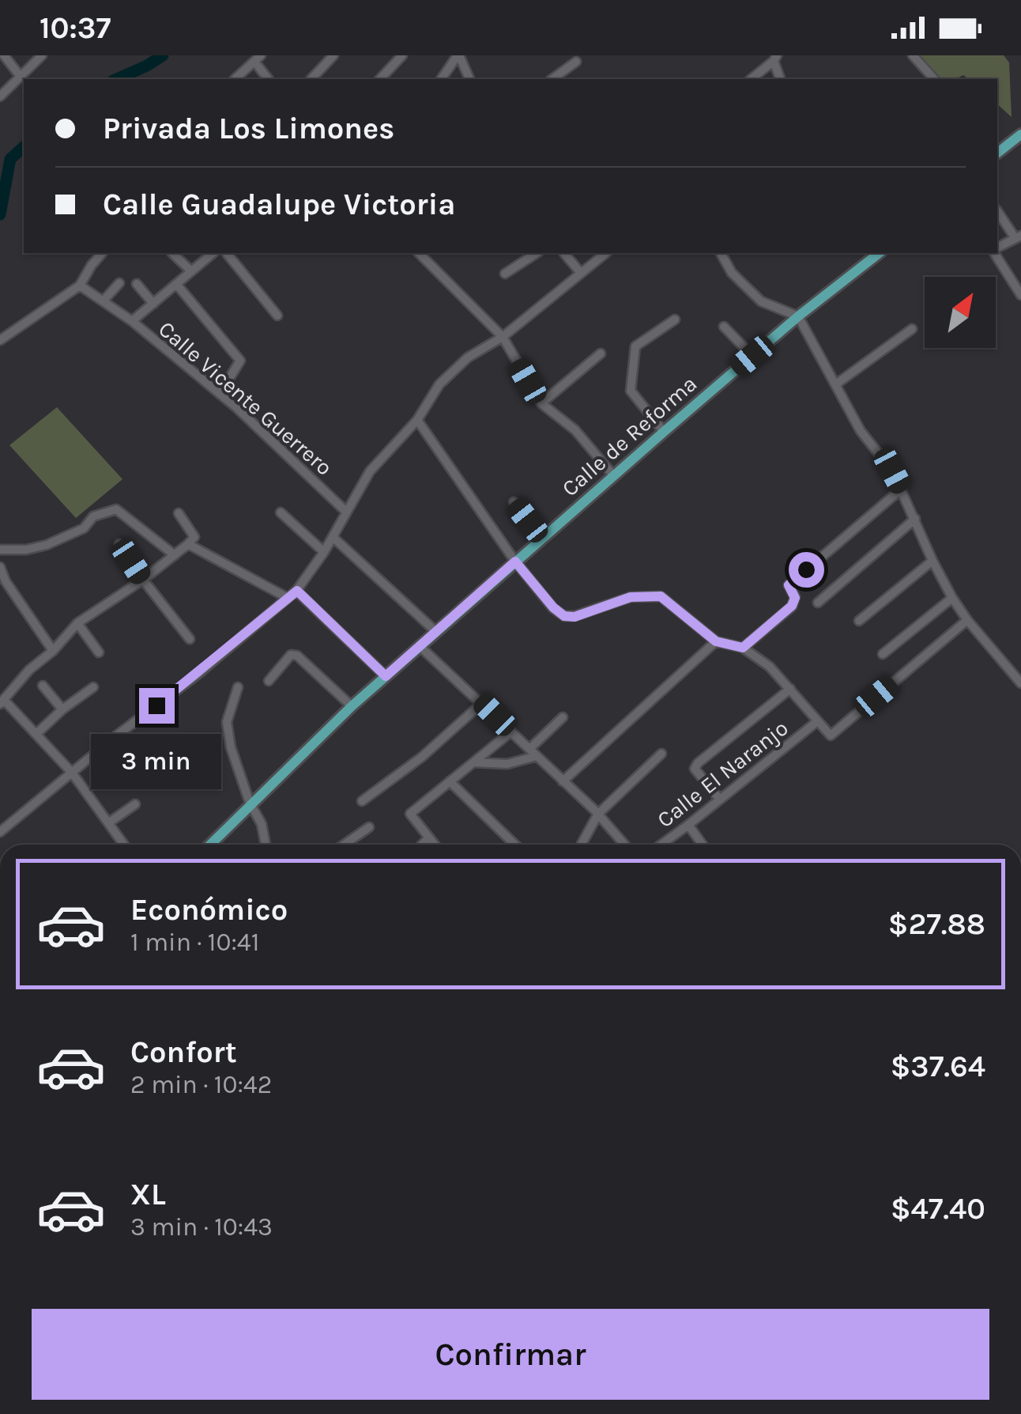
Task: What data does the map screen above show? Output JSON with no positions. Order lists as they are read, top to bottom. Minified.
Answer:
{"streets":{"main road":["Calle de Reforma"],"street":["Calle Vicente Guerrero","Calle El Naranjo"]},"north":"top right","page":{"status":"10:37","banner":["Privada Los Limones","Calle Guadalupe Victoria"],"bubble":"3 min","list":[{"name":"Económico","note":"1 min · 10:41","value":"$27.88"},{"name":"Confort","note":"2 min · 10:42","value":"$37.64"},{"name":"XL","note":"3 min · 10:43","value":"$47.40"}],"buttons":"Confirmar"}}
